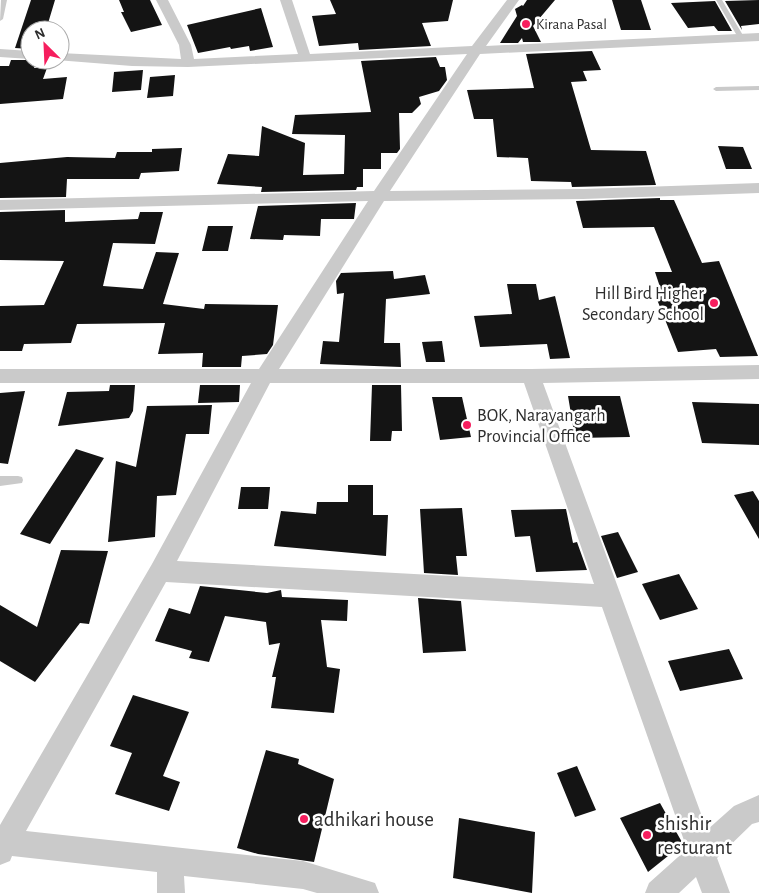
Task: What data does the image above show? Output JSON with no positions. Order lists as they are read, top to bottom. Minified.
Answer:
{"places":["Kirana Pasal","Hill Bird Higher Secondary School","BOK, Narayangarh Provincial Office","adhikari house","shishir resturant"],"north":"top left"}
